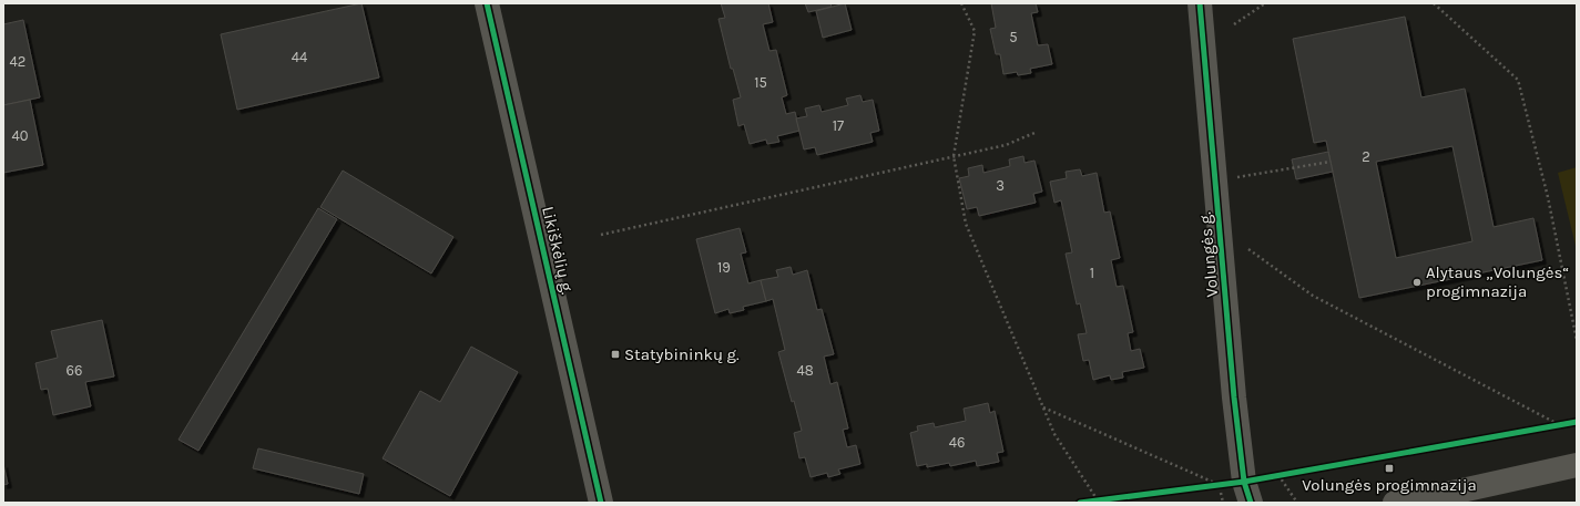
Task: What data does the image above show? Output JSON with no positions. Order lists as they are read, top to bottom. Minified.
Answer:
{"streets":{"street":["Likiškėlių g.","Volungės g."]},"places":{"other":["Alytaus „Volungės“ progimnazija"],"transit":["Statybininkų g.","Volungės progimnazija"]},"house_numbers":["5","44","42","15","17","40","2","3","19","1","66","48","46"]}
